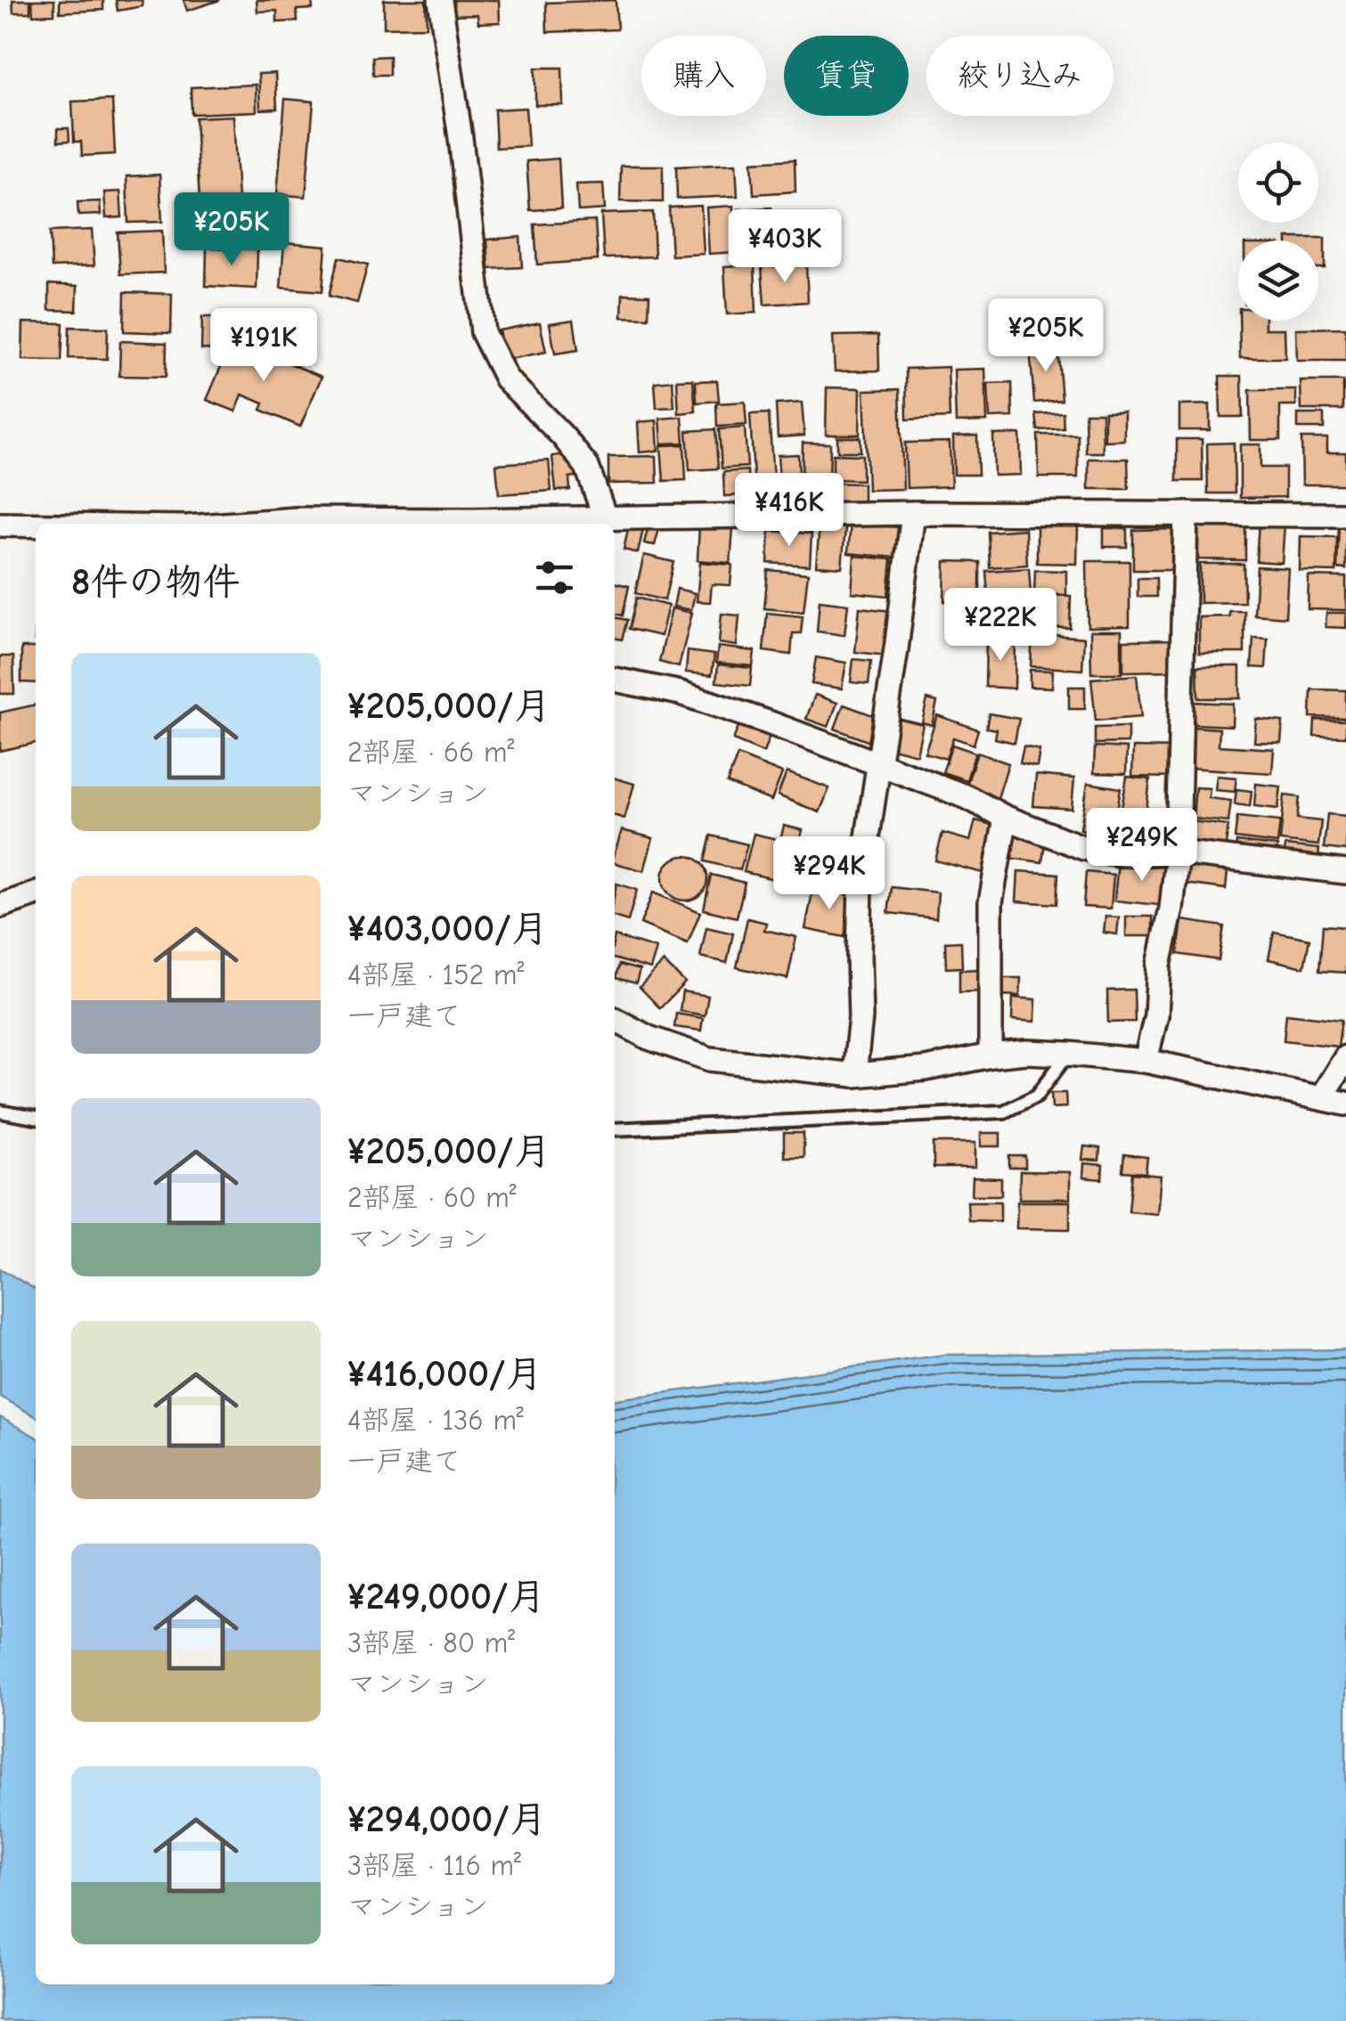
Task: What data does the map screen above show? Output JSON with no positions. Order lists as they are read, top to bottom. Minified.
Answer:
{"page":{"chip":["購入","賃貸","絞り込み"],"price":["¥205K","¥403K","¥205K","¥191K","¥416K","¥222K","¥249K","¥294K"],"heading":"8件の物件","list":[{"name":"¥205,000/月","note":"2部屋 · 66 m² · マンション"},{"name":"¥403,000/月","note":"4部屋 · 152 m² · 一戸建て"},{"name":"¥205,000/月","note":"2部屋 · 60 m² · マンション"},{"name":"¥416,000/月","note":"4部屋 · 136 m² · 一戸建て"},{"name":"¥249,000/月","note":"3部屋 · 80 m² · マンション"},{"name":"¥294,000/月","note":"3部屋 · 116 m² · マンション"}]}}
